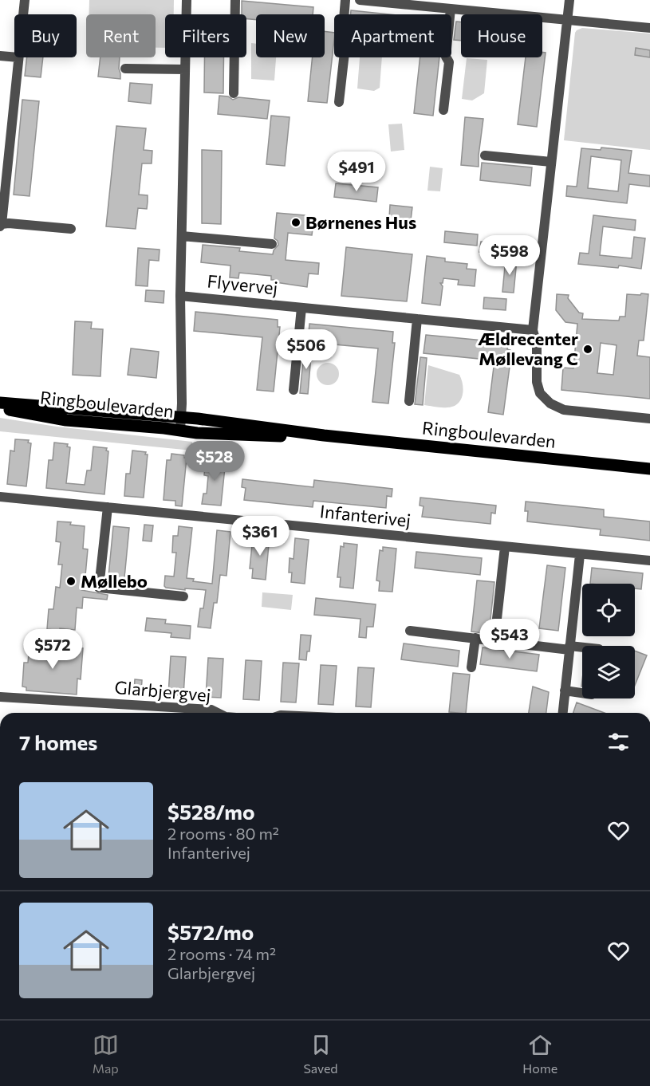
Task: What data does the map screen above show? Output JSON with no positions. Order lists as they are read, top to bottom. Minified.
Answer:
{"streets":{"main road":["Ringboulevarden"],"street":["Flyvervej","Infanterivej","Glarbjergvej"]},"places":["Børnenes Hus","Ældrecenter Møllevang C","Møllebo"],"page":{"chip":["Buy","Rent","Filters","New","Apartment","House"],"price":["$491","$598","$506","$528","$361","$543","$572"],"heading":"7 homes","list":[{"name":"$528/mo","note":"2 rooms · 80 m² · Infanterivej"},{"name":"$572/mo","note":"2 rooms · 74 m² · Glarbjergvej"}],"tabs":["Map","Saved","Home"]}}
